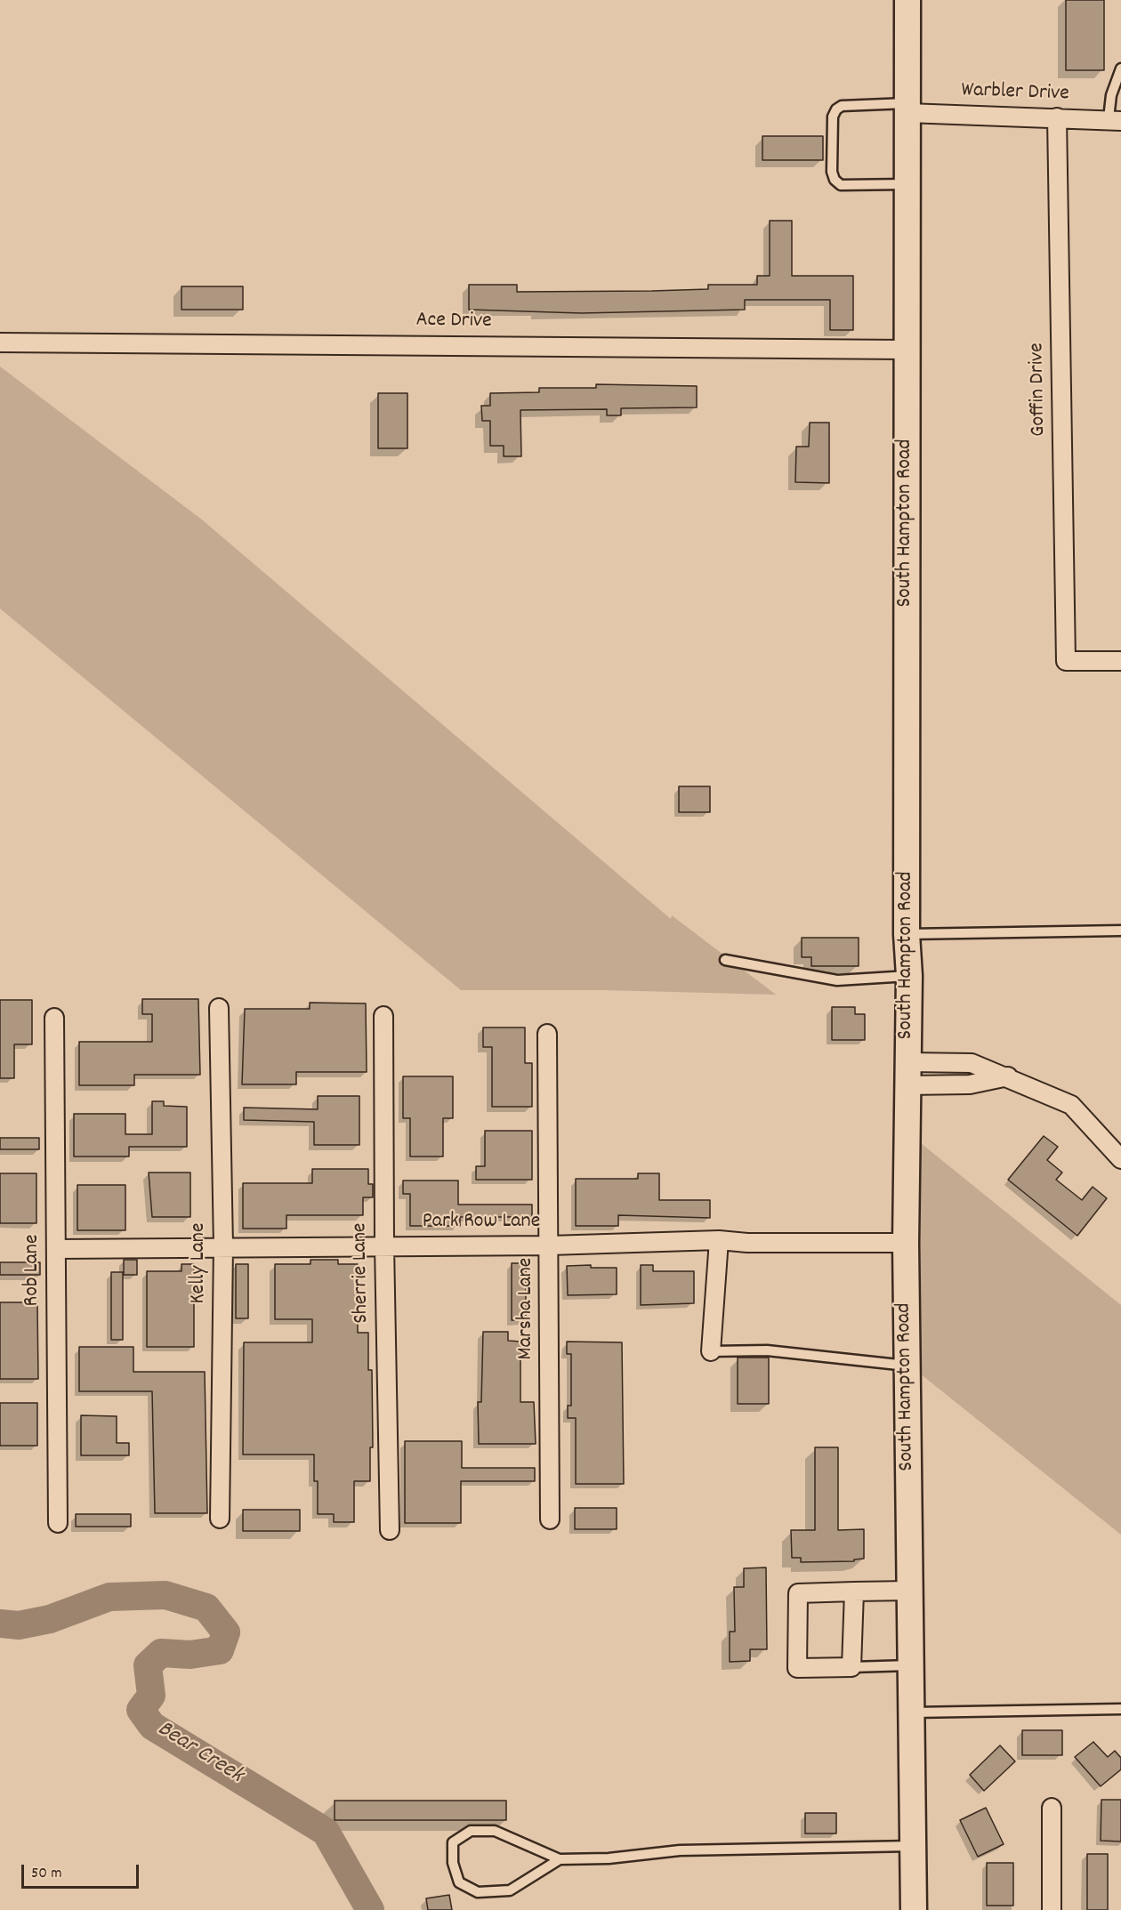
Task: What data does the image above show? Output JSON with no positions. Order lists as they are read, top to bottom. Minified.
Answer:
{"streets":{"main road":["South Hampton Road"],"street":["Warbler Drive","Ace Drive","Goffin Drive","Park Row Lane","Kelly Lane","Rob Lane","Sherrie Lane","Marsha Lane"]},"crossings":[["Warbler Drive","Goffin Drive"],["Warbler Drive","South Hampton Road"],["Ace Drive","South Hampton Road"],["South Hampton Road","Park Row Lane"],["Park Row Lane","Kelly Lane"],["Park Row Lane","Rob Lane"],["Park Row Lane","Sherrie Lane"],["Park Row Lane","Marsha Lane"]],"water":["Bear Creek"],"scale_bar":"50 m"}
